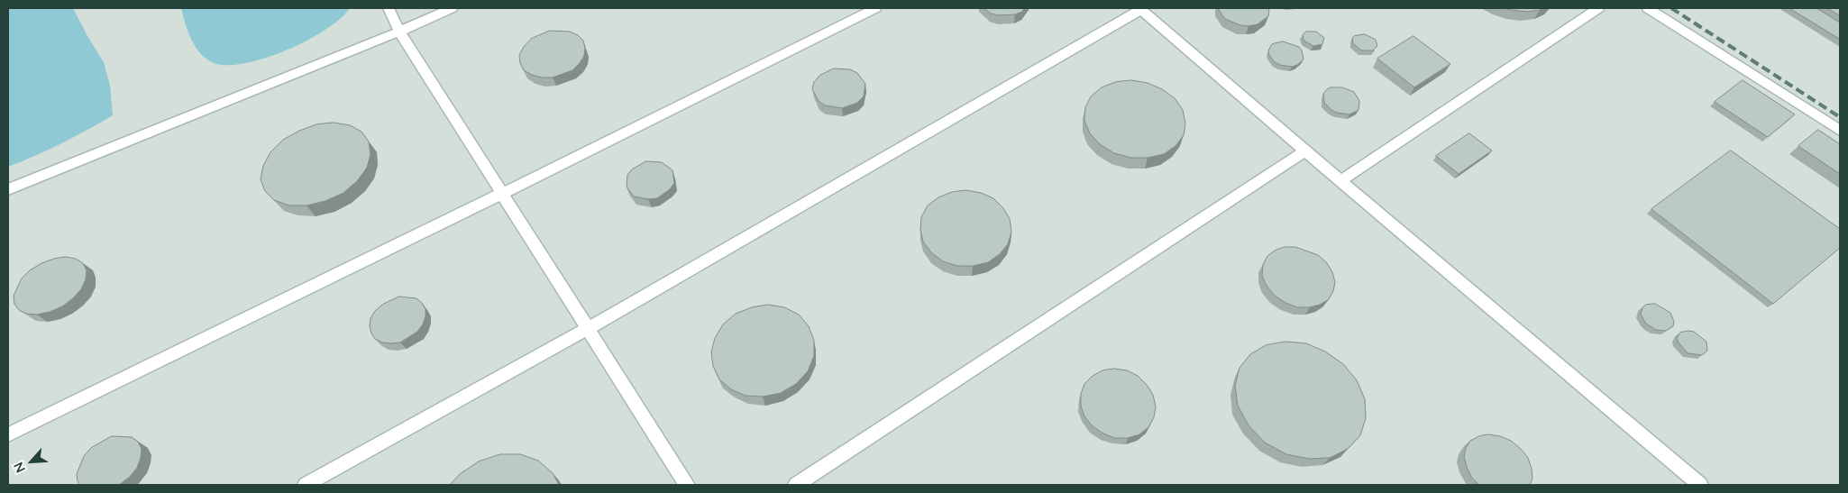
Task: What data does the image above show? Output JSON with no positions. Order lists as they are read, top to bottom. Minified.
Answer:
{"north":"bottom left"}
